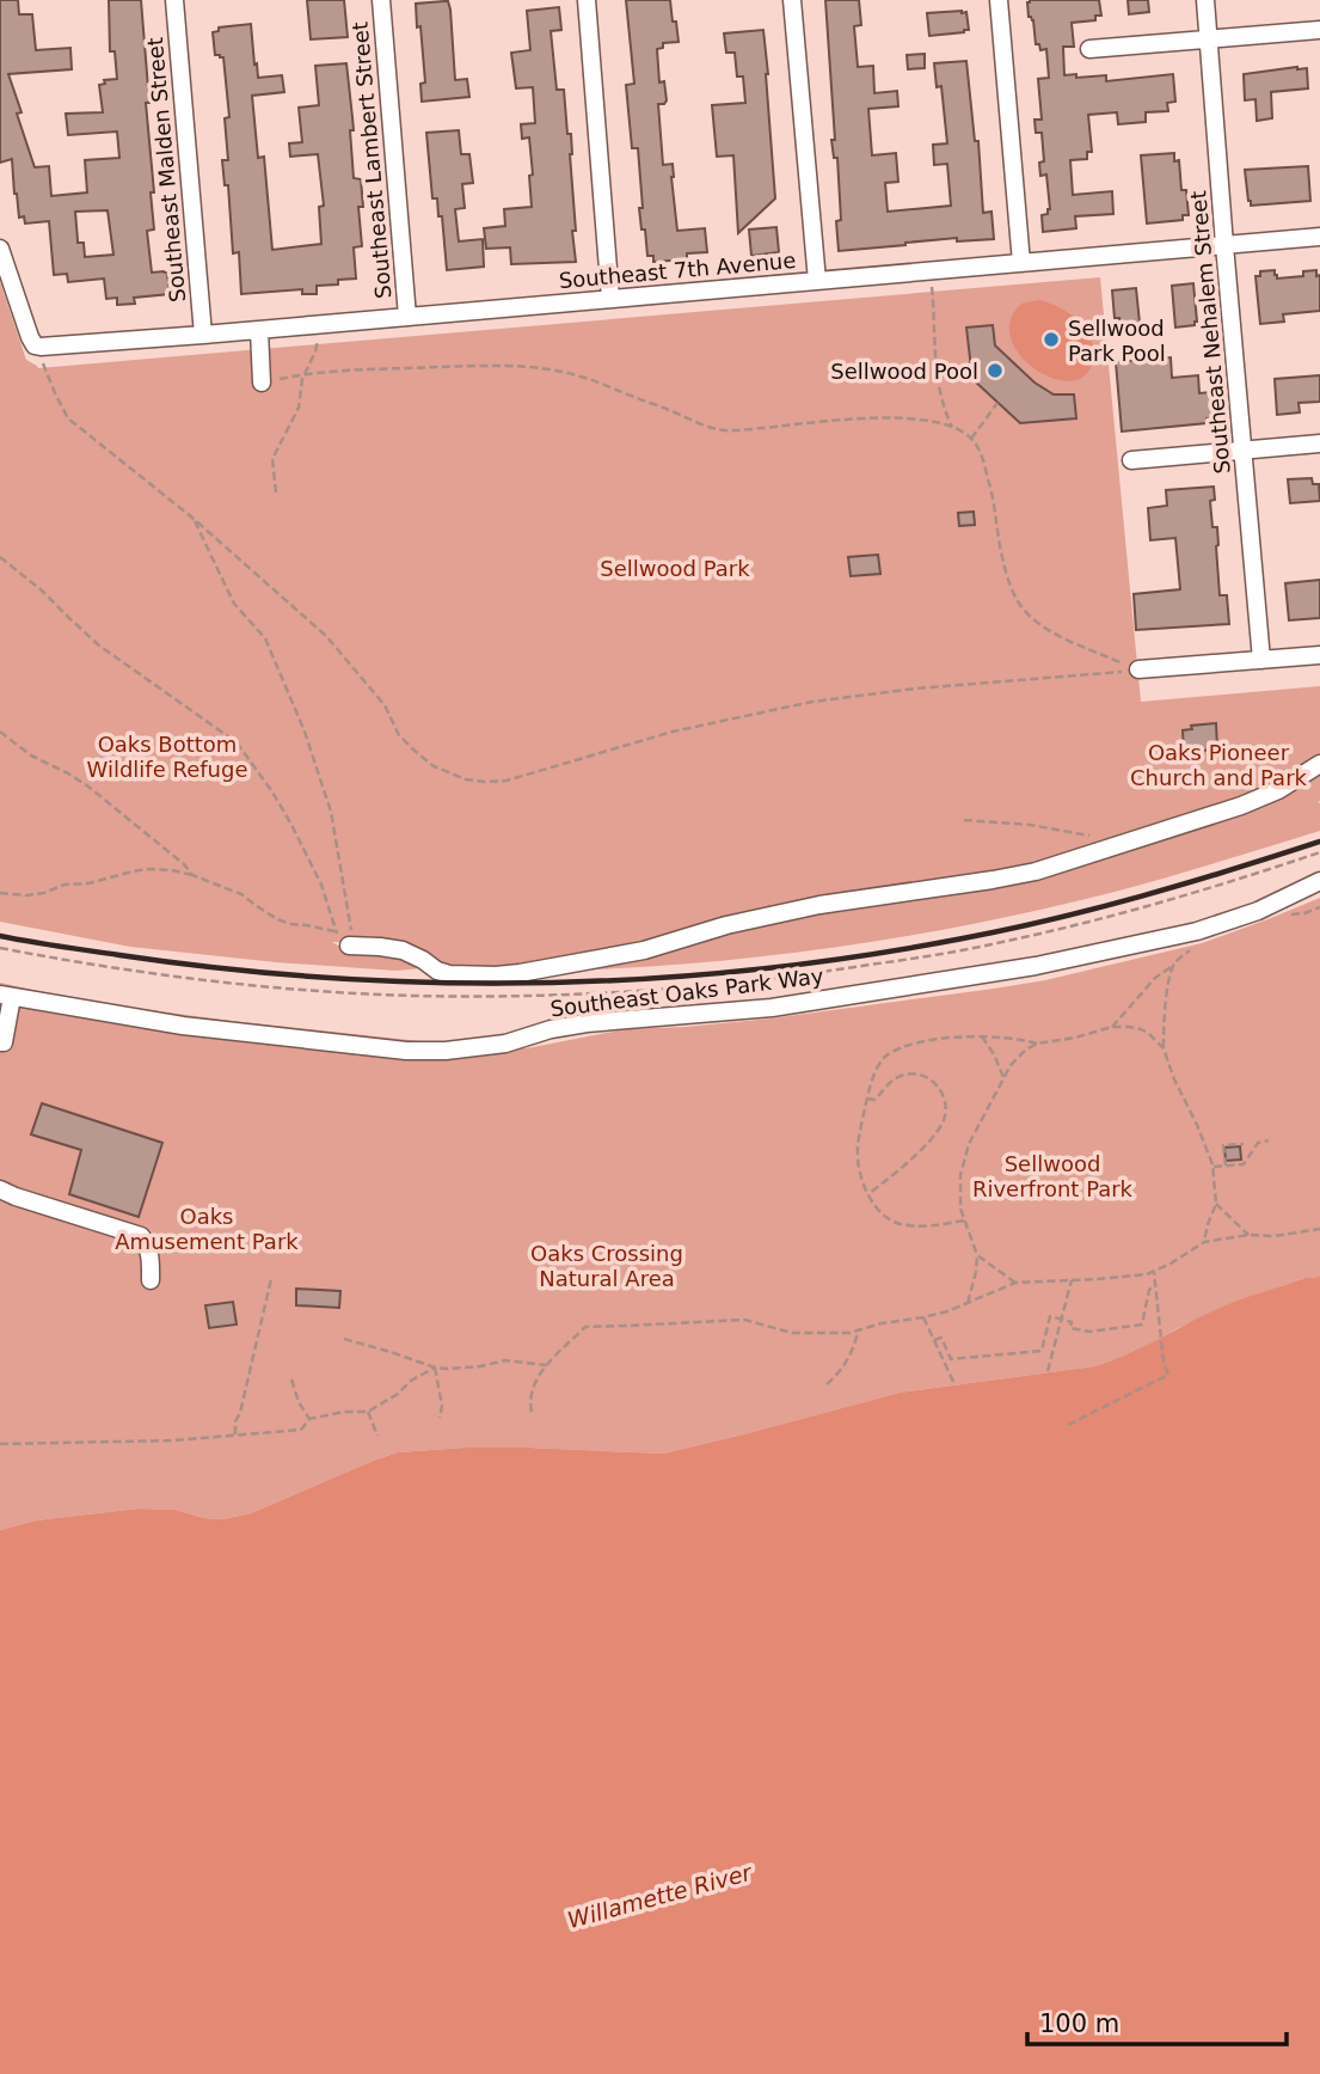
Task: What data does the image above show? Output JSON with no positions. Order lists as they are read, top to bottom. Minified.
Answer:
{"streets":{"street":["Southeast Lambert Street","Southeast Malden Street","Southeast 7th Avenue","Southeast Nehalem Street","Southeast Oaks Park Way"]},"crossings":[["Southeast Lambert Street","Southeast 7th Avenue"],["Southeast Malden Street","Southeast 7th Avenue"],["Southeast 7th Avenue","Southeast Nehalem Street"]],"water":["Willamette River"],"parks":["Sellwood Park","Oaks Bottom Wildlife Refuge","Oaks Pioneer Church and Park","Sellwood Riverfront Park","Oaks Amusement Park","Oaks Crossing Natural Area"],"places":["Sellwood Park Pool","Sellwood Pool"],"scale_bar":"100 m"}
